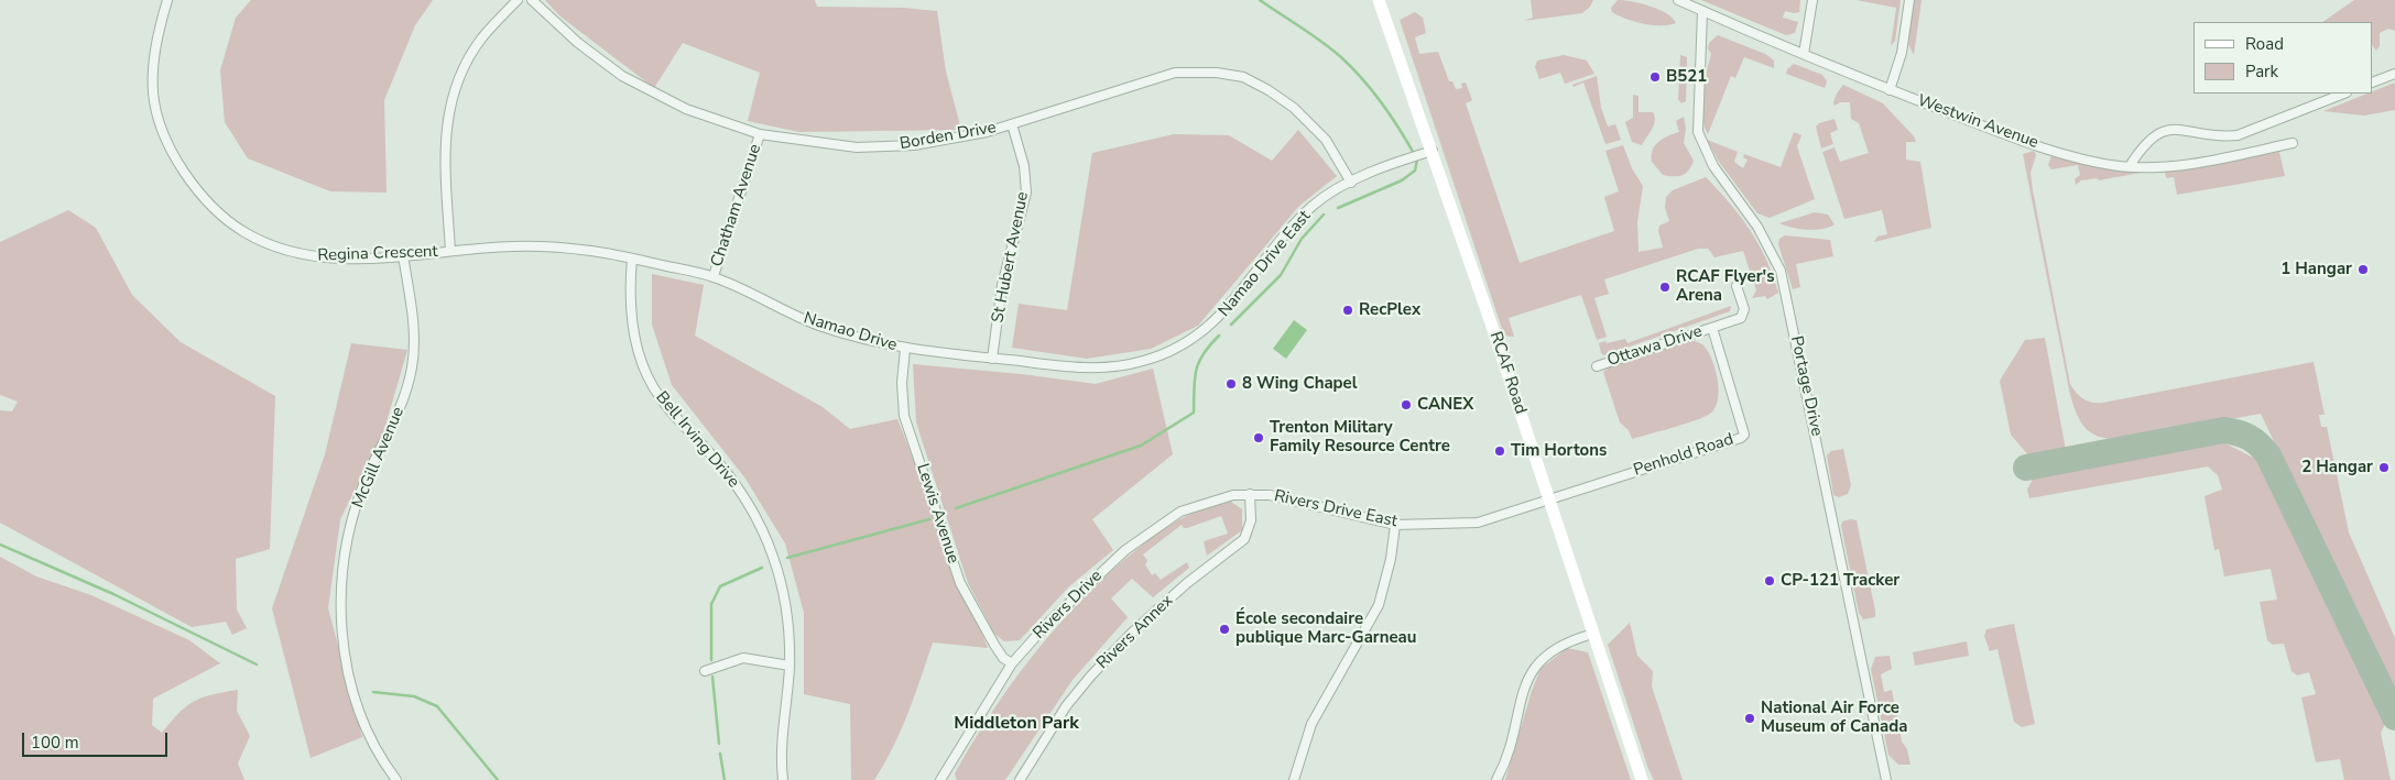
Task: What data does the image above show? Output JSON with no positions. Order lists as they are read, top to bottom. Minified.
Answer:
{"streets":{"main road":["RCAF Road"],"street":["Westwin Avenue","Borden Drive","Chatham Avenue","Regina Crescent","St Hubert Avenue","Namao Drive East","Namao Drive","Ottawa Drive","Portage Drive","Bell Irving Drive","Penhold Road","McGill Avenue","Rivers Drive East","Lewis Avenue","Rivers Drive","Rivers Annex"]},"crossings":[["Westwin Avenue","Portage Drive"],["Borden Drive","Chatham Avenue"],["Borden Drive","St Hubert Avenue"],["Borden Drive","Namao Drive East"],["Chatham Avenue","Namao Drive"],["Regina Crescent","Namao Drive"],["Regina Crescent","McGill Avenue"],["St Hubert Avenue","Namao Drive"],["Namao Drive East","Namao Drive"],["Namao Drive East","RCAF Road"],["Namao Drive","Bell Irving Drive"],["Namao Drive","Lewis Avenue"],["Ottawa Drive","Penhold Road"],["RCAF Road","Penhold Road"],["RCAF Road","Rivers Drive East"],["Penhold Road","Rivers Drive East"],["Rivers Drive East","Rivers Drive"],["Rivers Drive East","Rivers Annex"],["Lewis Avenue","Rivers Drive"],["Rivers Drive","Rivers Annex"]],"districts":["Middleton Park"],"places":["B521","1 Hangar","RCAF Flyer's Arena","RecPlex","8 Wing Chapel","CANEX","Trenton Military Family Resource Centre","Tim Hortons","2 Hangar","CP-121 Tracker","École secondaire publique Marc-Garneau","National Air Force Museum of Canada"],"legend":["Road","Park"],"scale_bar":"100 m"}
